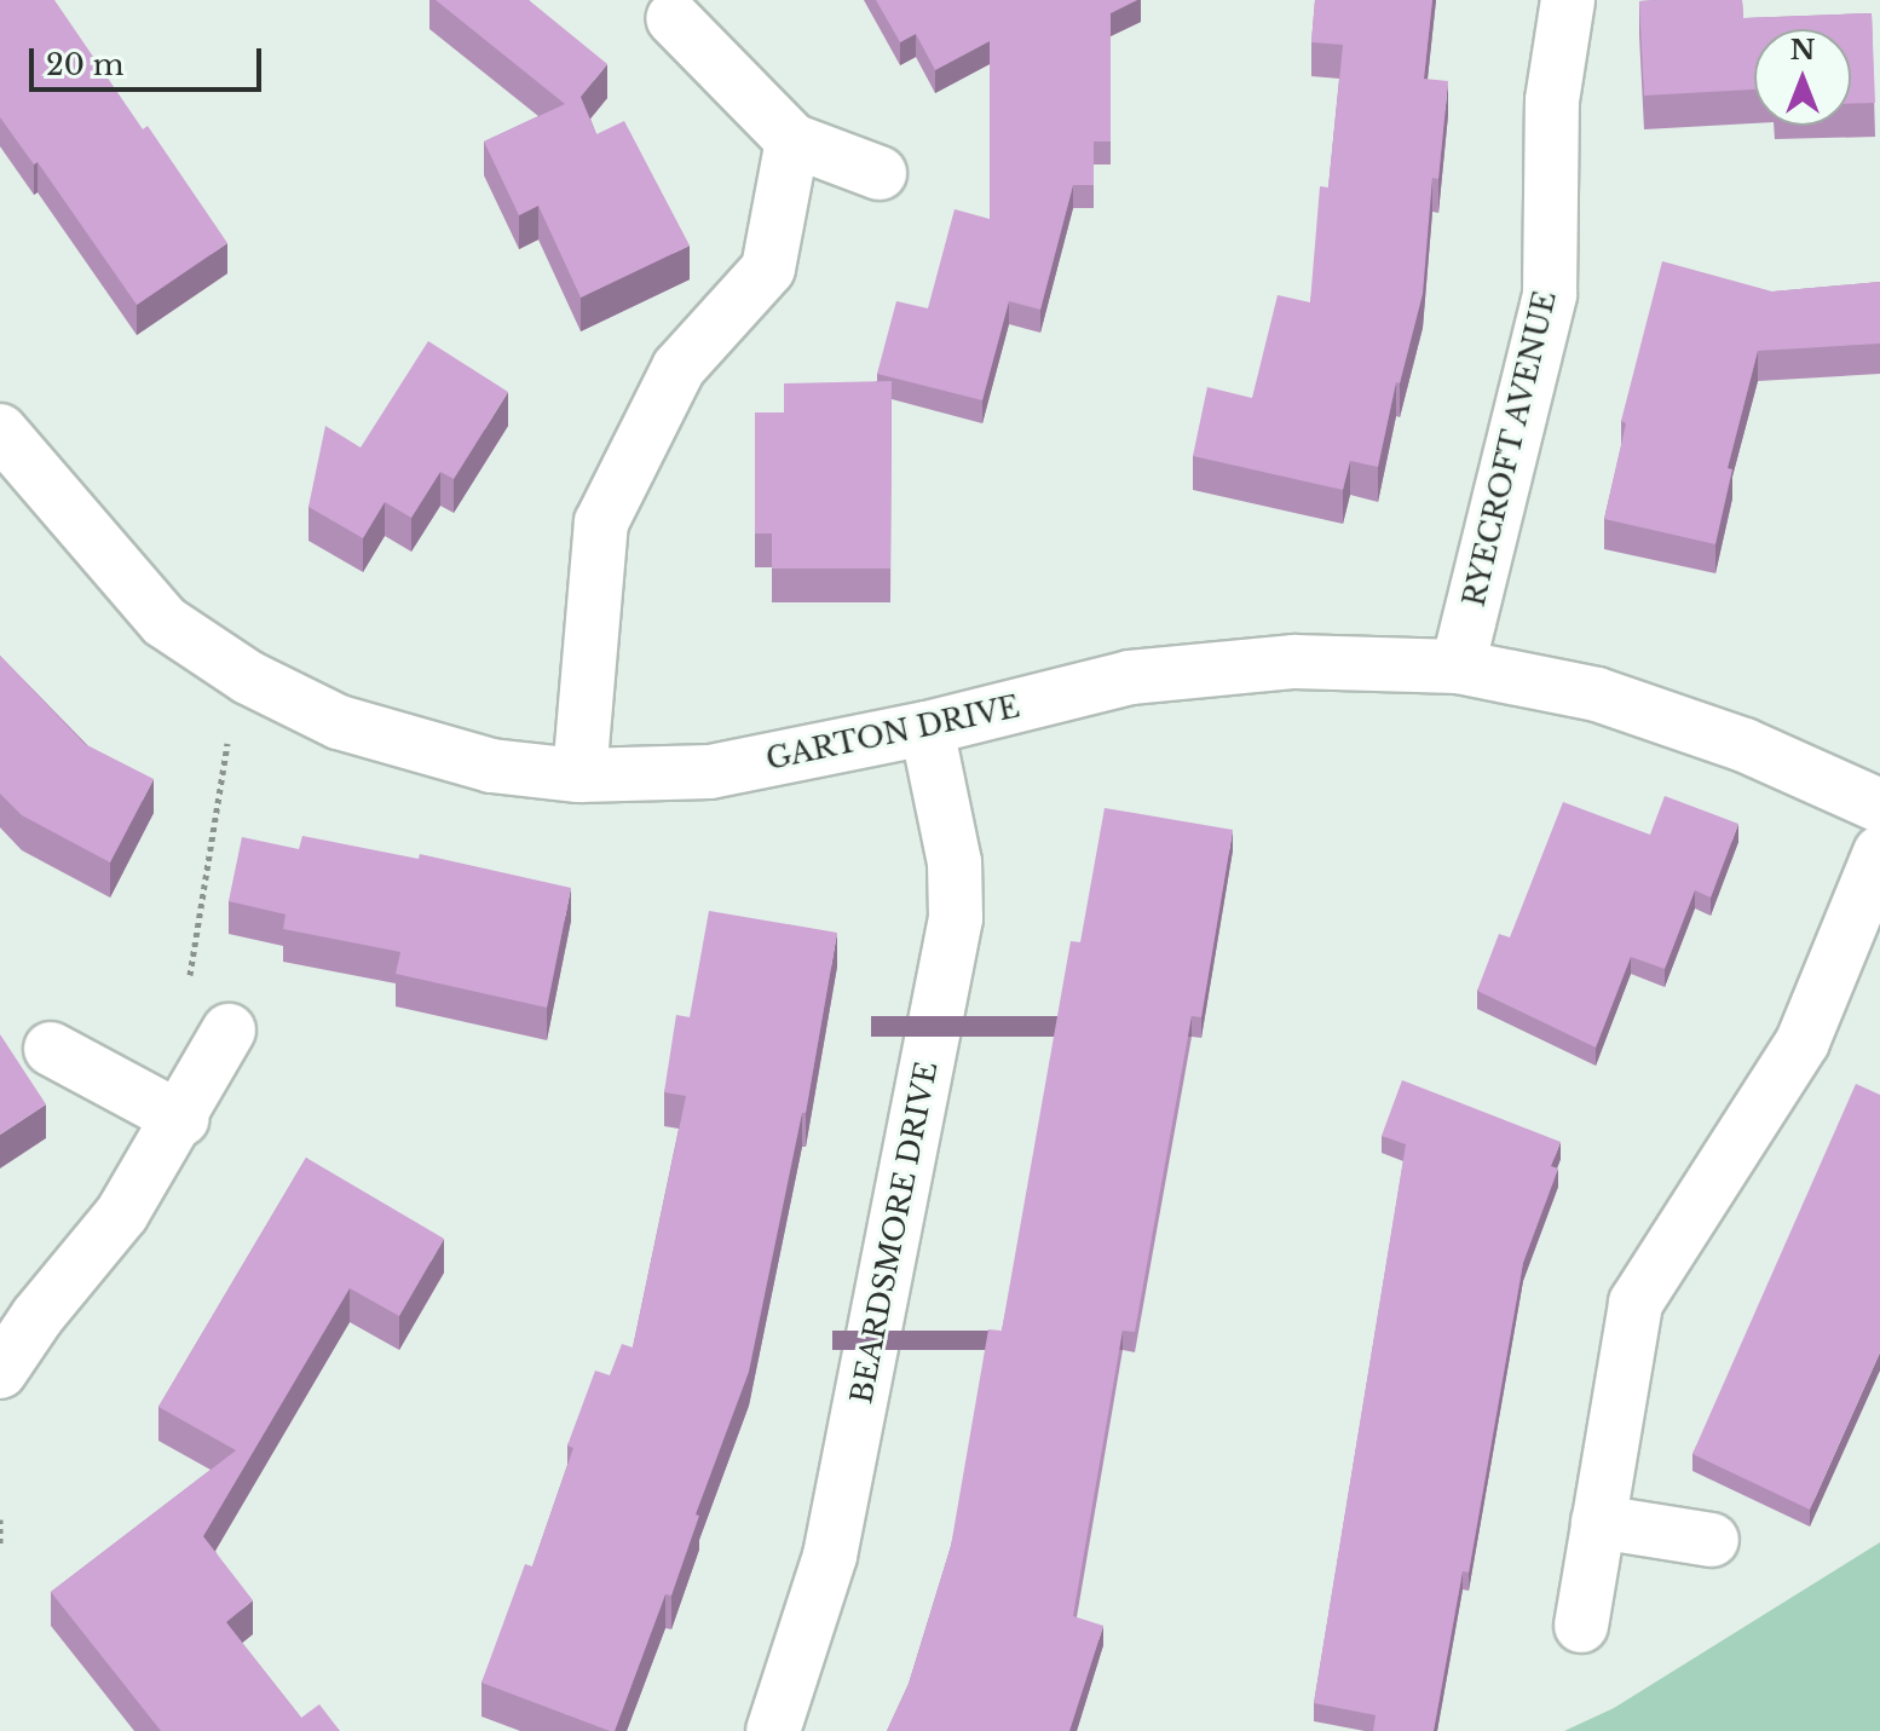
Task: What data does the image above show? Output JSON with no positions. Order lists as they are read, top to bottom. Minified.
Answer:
{"streets":{"street":["RYECROFT AVENUE","GARTON DRIVE","BEARDSMORE DRIVE"]},"crossings":[["RYECROFT AVENUE","GARTON DRIVE"],["GARTON DRIVE","BEARDSMORE DRIVE"]],"scale_bar":"20 m","north":"top"}
